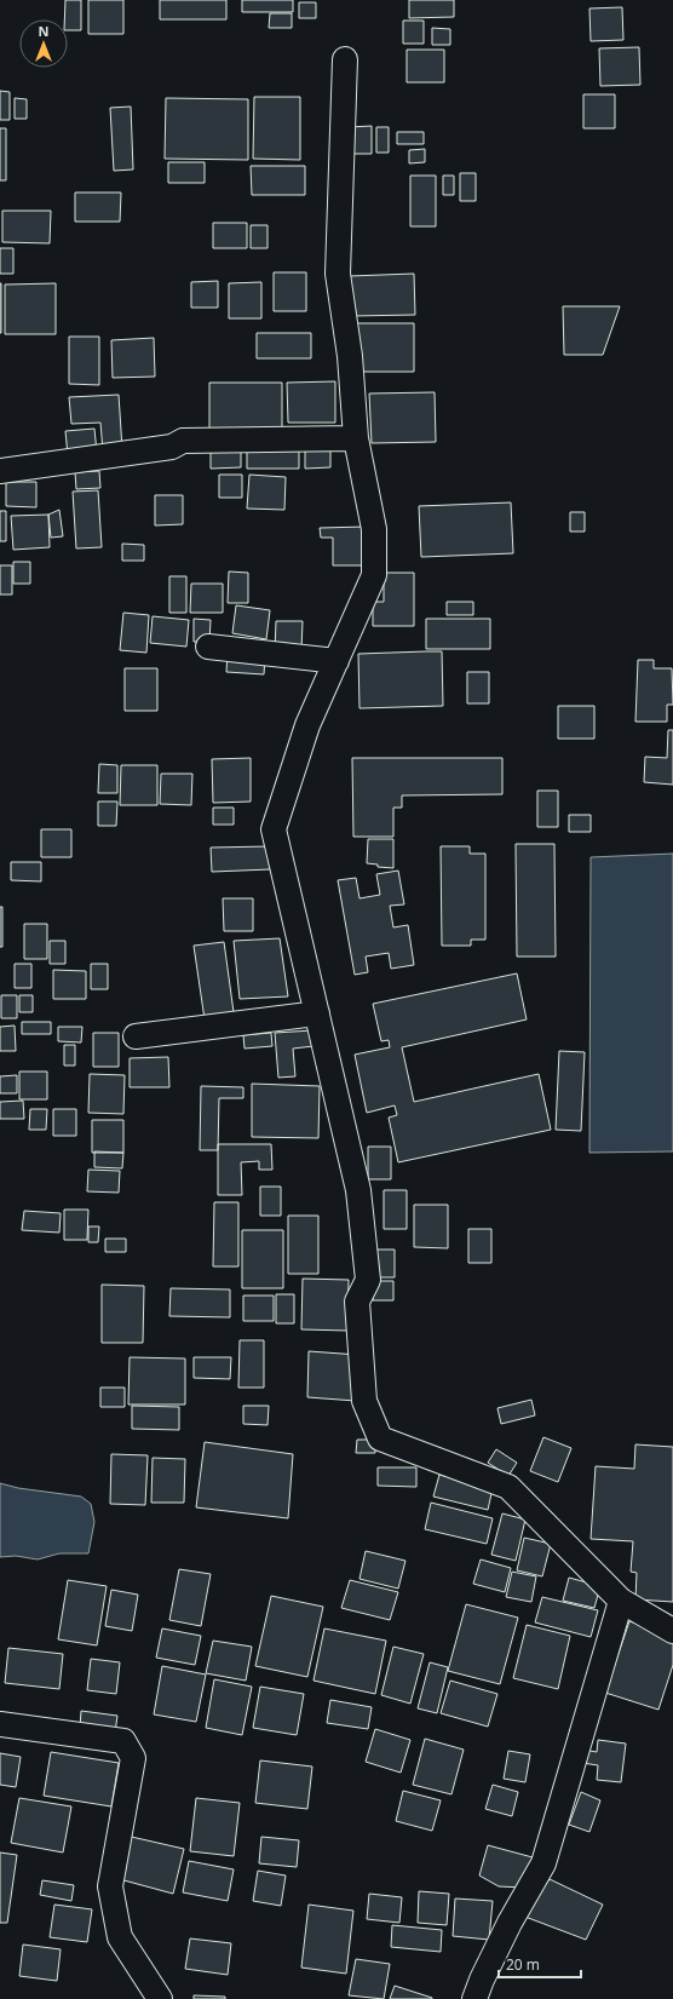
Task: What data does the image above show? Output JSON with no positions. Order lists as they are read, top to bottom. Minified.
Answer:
{"scale_bar":"20 m","north":"top"}
